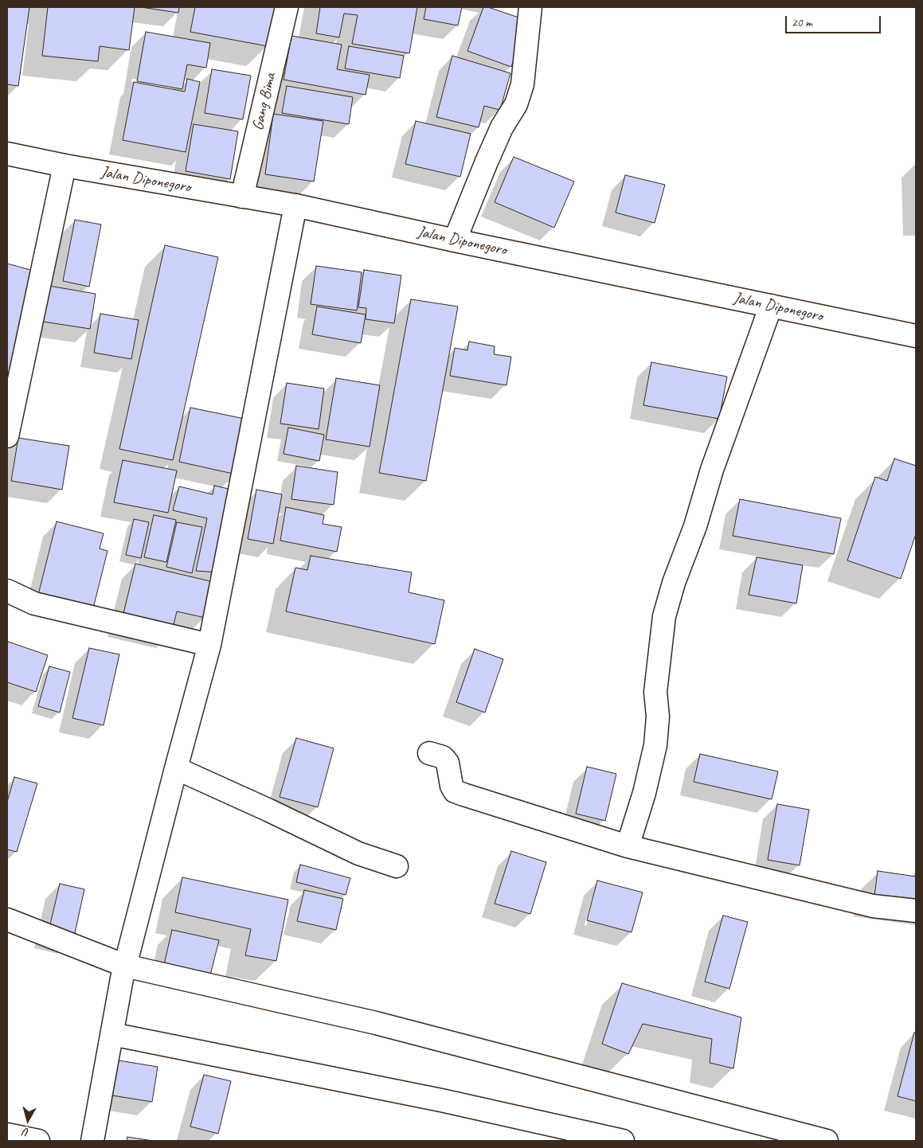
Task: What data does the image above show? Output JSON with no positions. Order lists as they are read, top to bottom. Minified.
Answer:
{"streets":{"street":["Gang Bima","Jalan Diponegoro"]},"crossings":[["Gang Bima","Jalan Diponegoro"]],"scale_bar":"20 m","north":"bottom"}
